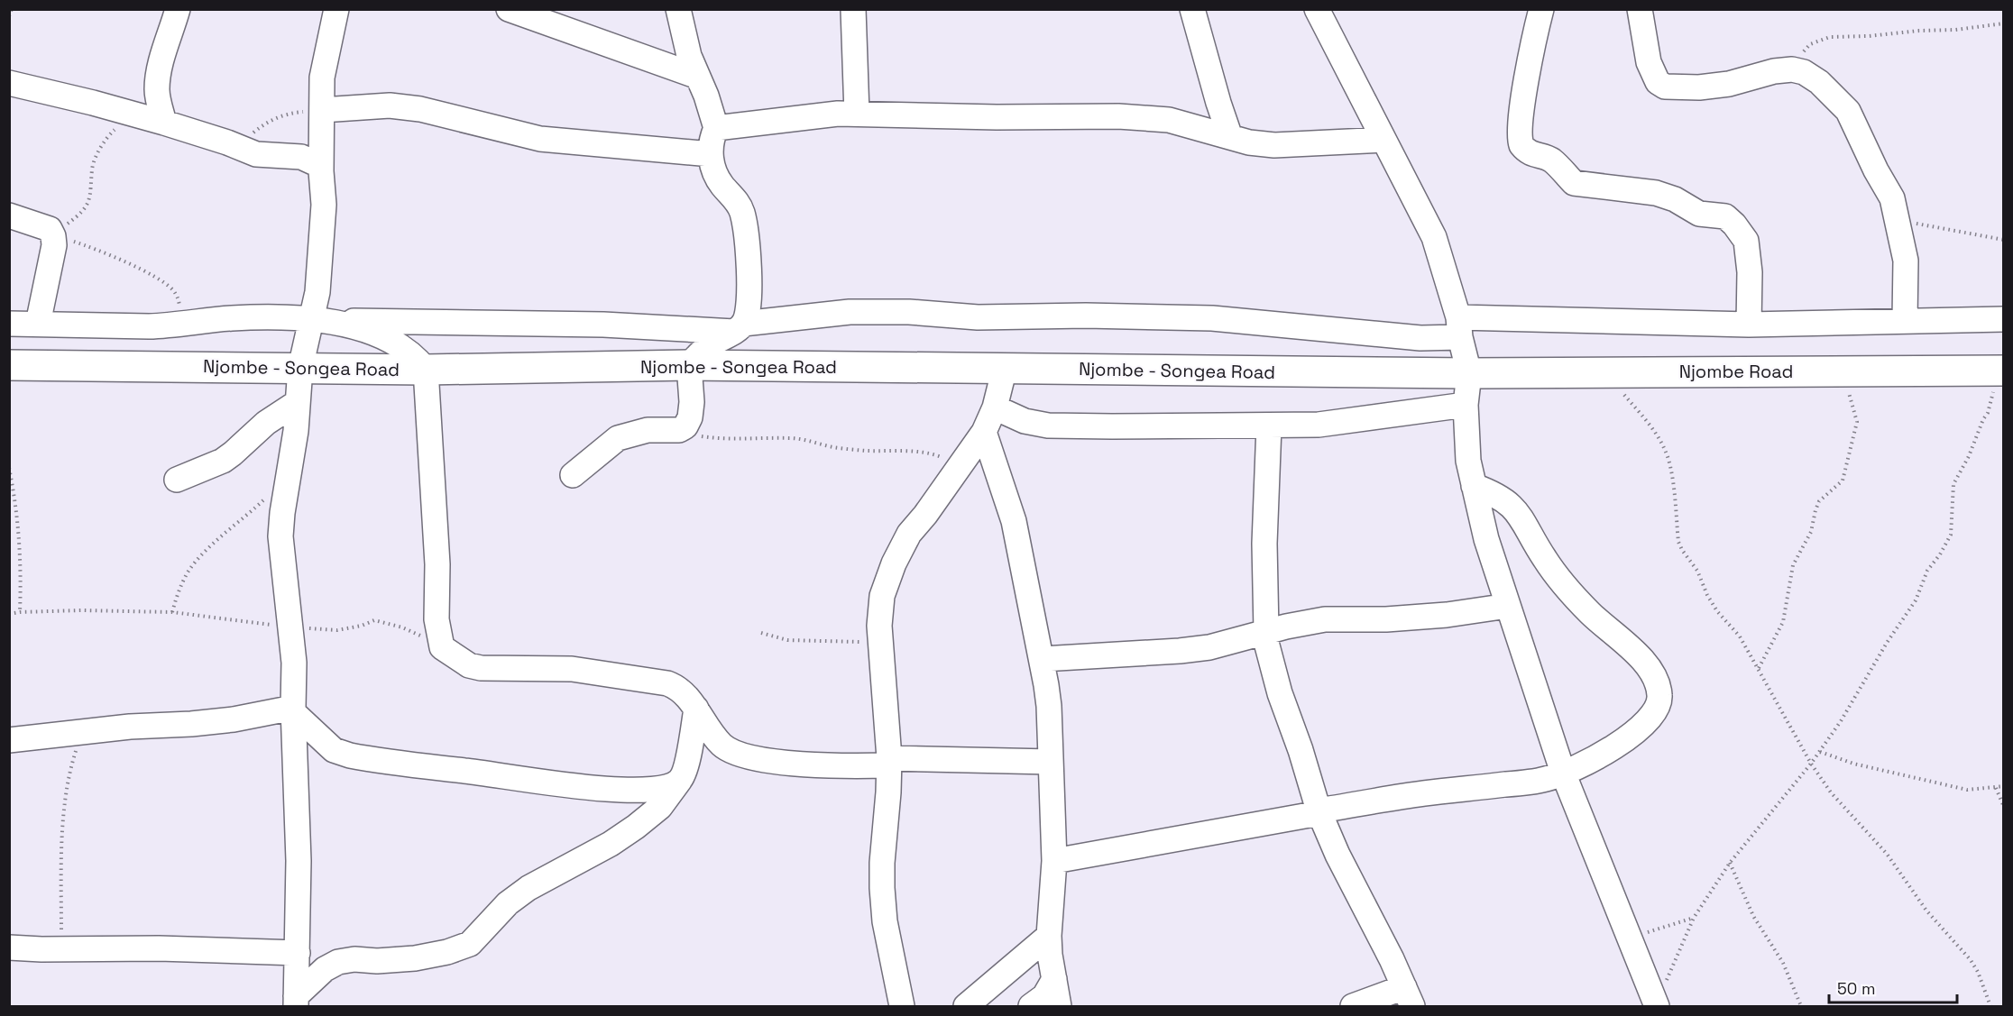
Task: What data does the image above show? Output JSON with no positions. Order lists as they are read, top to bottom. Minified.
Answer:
{"streets":{"highway":["Njombe - Songea Road","Njombe Road"]},"crossings":[["Njombe - Songea Road","Njombe Road"]],"scale_bar":"50 m"}
